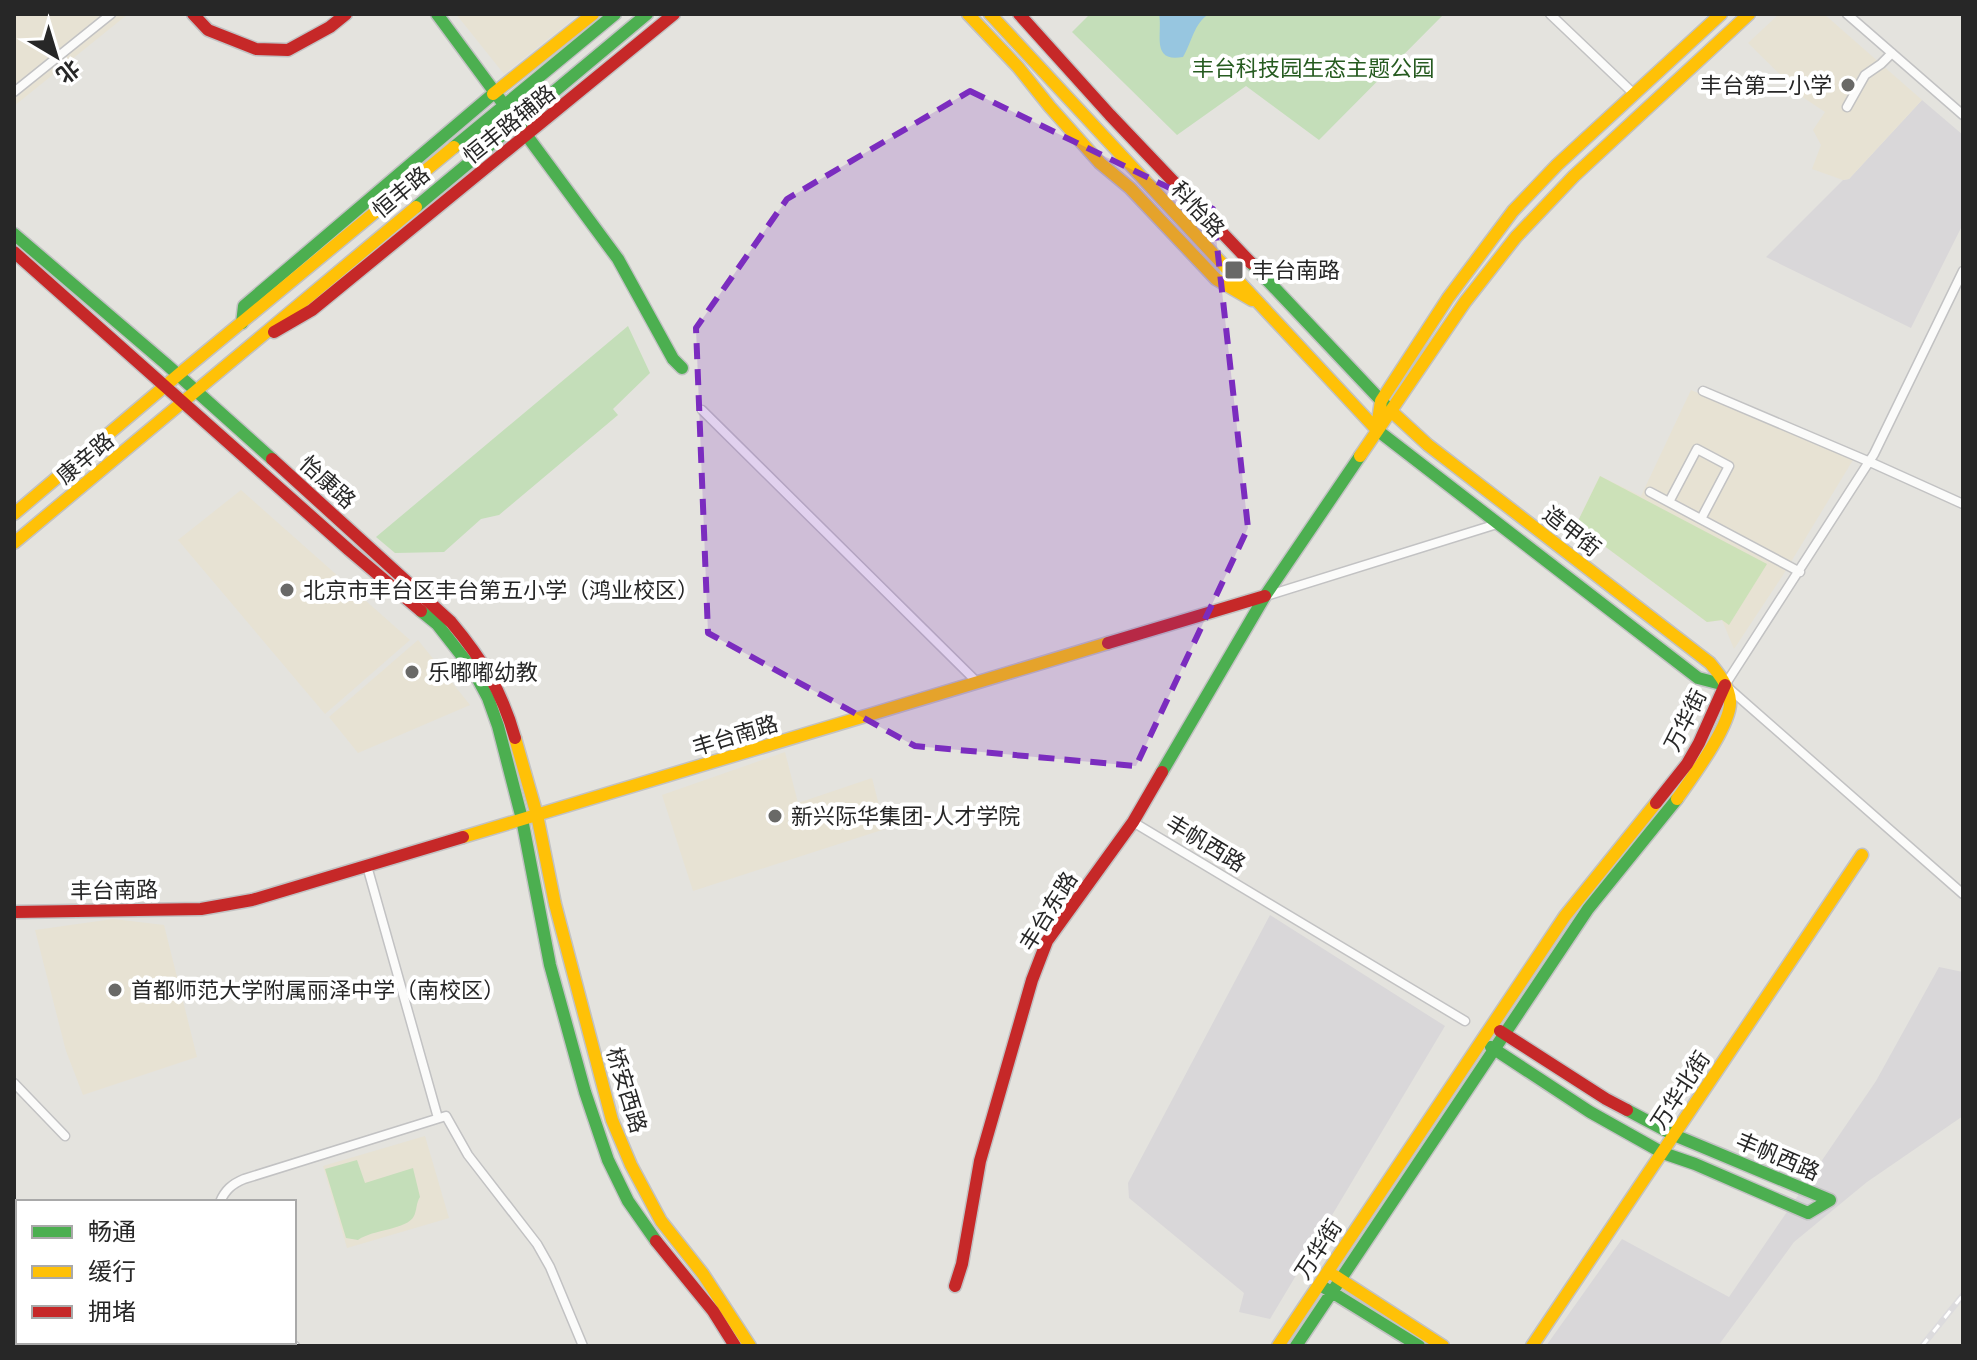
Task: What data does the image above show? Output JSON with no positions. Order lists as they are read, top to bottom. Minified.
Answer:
{"streets":{"main road":["恒丰路辅路","恒丰路","科怡路","康辛路","怡康路","造甲街","万华街","丰台南路","丰帆西路","丰台东路","桥安西路","万华北街"]},"crossings":[["恒丰路辅路","恒丰路"],["恒丰路","康辛路"],["恒丰路","怡康路"],["科怡路","造甲街"],["康辛路","怡康路"],["怡康路","丰台南路"],["怡康路","桥安西路"],["造甲街","万华街"],["万华街","丰帆西路"],["丰台南路","丰台东路"],["丰台南路","桥安西路"],["丰帆西路","丰台东路"],["丰帆西路","万华北街"]],"parks":["丰台科技园生态主题公园"],"places":{"other":["丰台第二小学","北京市丰台区丰台第五小学（鸿业校区）","乐嘟嘟幼教","新兴际华集团-人才学院","首都师范大学附属丽泽中学（南校区）"],"transit":["丰台南路"]},"legend":["畅通","缓行","拥堵"],"north":"bottom right"}
